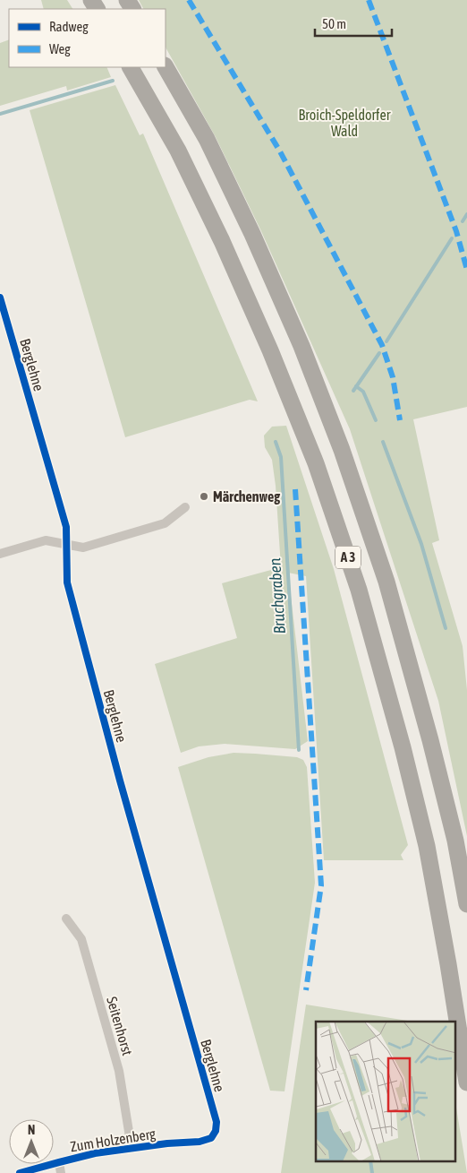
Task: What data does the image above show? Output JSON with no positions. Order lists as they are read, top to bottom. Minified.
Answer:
{"streets":{"highway":["A 3"],"street":["Berglehne","Seitenhorst","Zum Holzenberg"]},"crossings":[["Berglehne","Zum Holzenberg"],["Seitenhorst","Zum Holzenberg"]],"water":["Bruchgraben"],"parks":["Broich-Speldorfer Wald"],"places":["Märchenweg"],"legend":["Radweg","Weg"],"scale_bar":"50 m","north":"top"}
